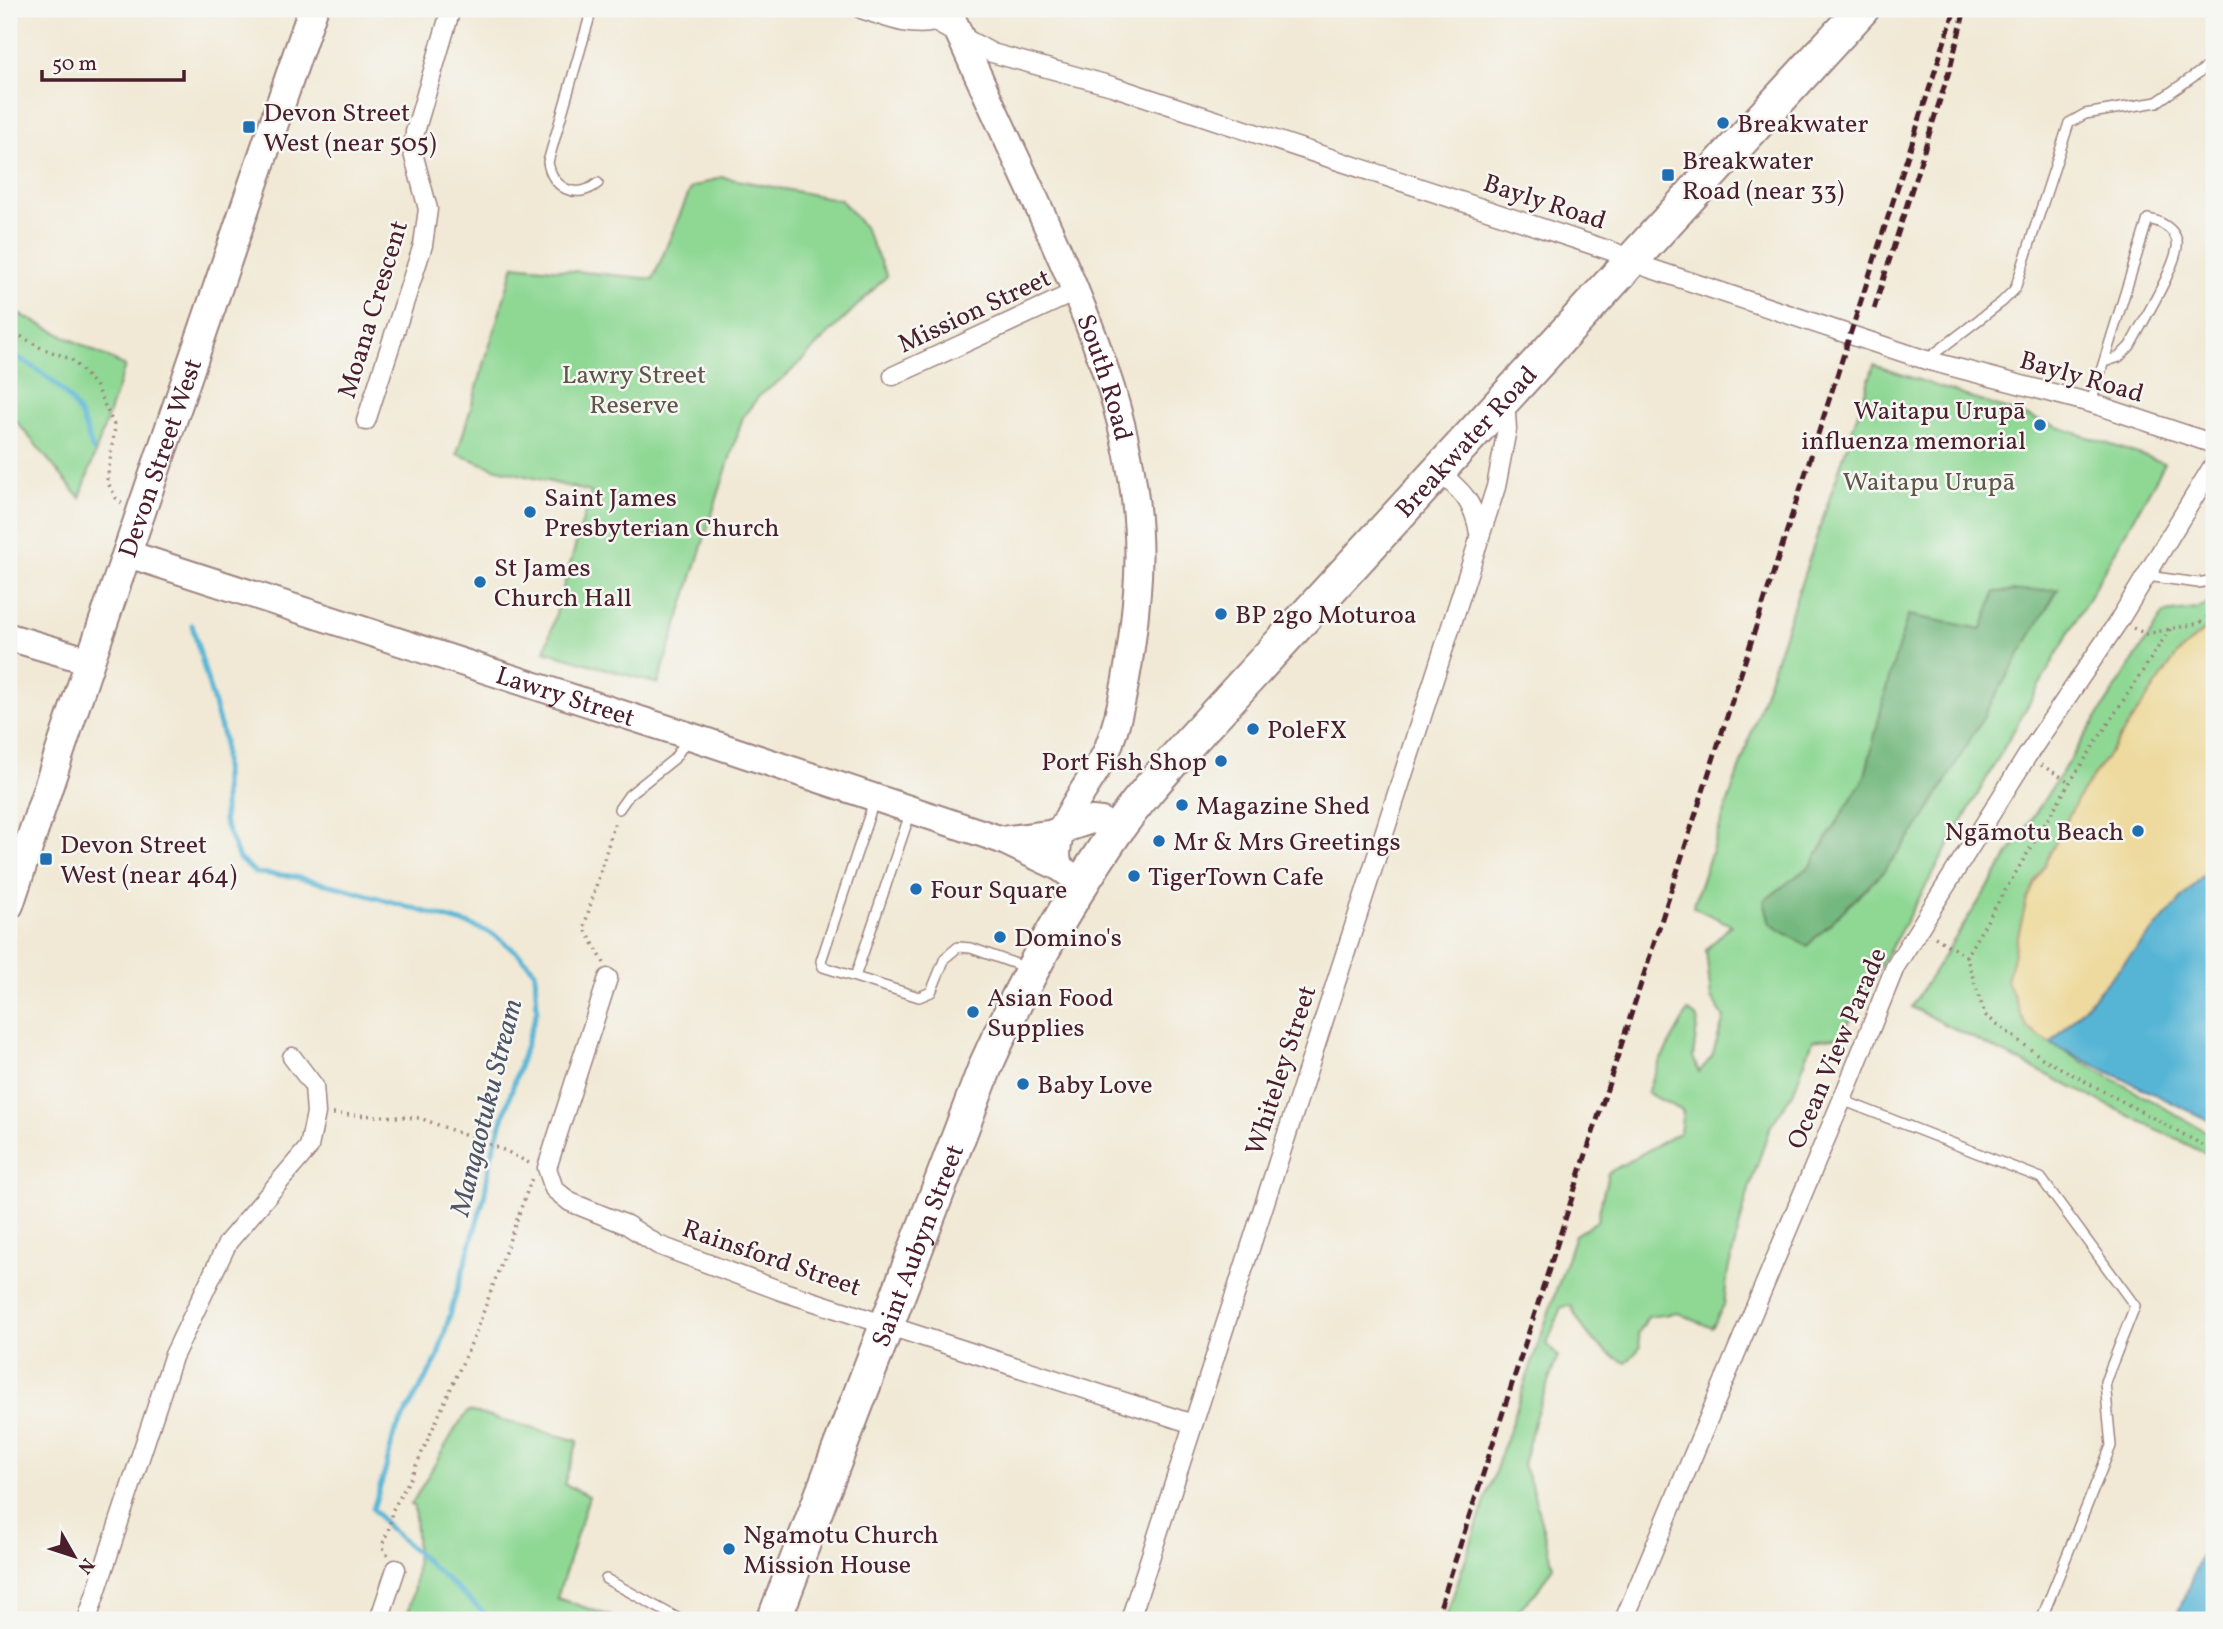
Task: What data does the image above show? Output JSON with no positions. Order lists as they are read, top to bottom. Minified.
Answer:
{"streets":{"highway":["Breakwater Road","Saint Aubyn Street"],"main road":["Devon Street West"],"street":["Bayly Road","Moana Crescent","Mission Street","South Road","Lawry Street","Ocean View Parade","Whiteley Street","Rainsford Street"]},"crossings":[["Bayly Road","South Road"],["Bayly Road","Breakwater Road"],["Mission Street","South Road"],["South Road","Breakwater Road"],["South Road","Lawry Street"],["South Road","Saint Aubyn Street"],["Breakwater Road","Lawry Street"],["Breakwater Road","Whiteley Street"],["Breakwater Road","Saint Aubyn Street"],["Devon Street West","Lawry Street"],["Lawry Street","Saint Aubyn Street"],["Whiteley Street","Rainsford Street"],["Saint Aubyn Street","Rainsford Street"]],"water":["Mangaotuku Stream"],"parks":["Lawry Street Reserve","Waitapu Urupā"],"places":{"other":["Breakwater","Waitapu Urupā influenza memorial","Saint James Presbyterian Church","St James Church Hall","BP 2go Moturoa","PoleFX","Port Fish Shop","Magazine Shed","Ngāmotu Beach","Mr & Mrs Greetings","TigerTown Cafe","Four Square","Domino's","Asian Food Supplies","Baby Love","Ngamotu Church Mission House"],"transit":["Devon Street West (near 505)","Breakwater Road (near 33)","Devon Street West (near 464)"]},"scale_bar":"50 m","north":"bottom right"}
